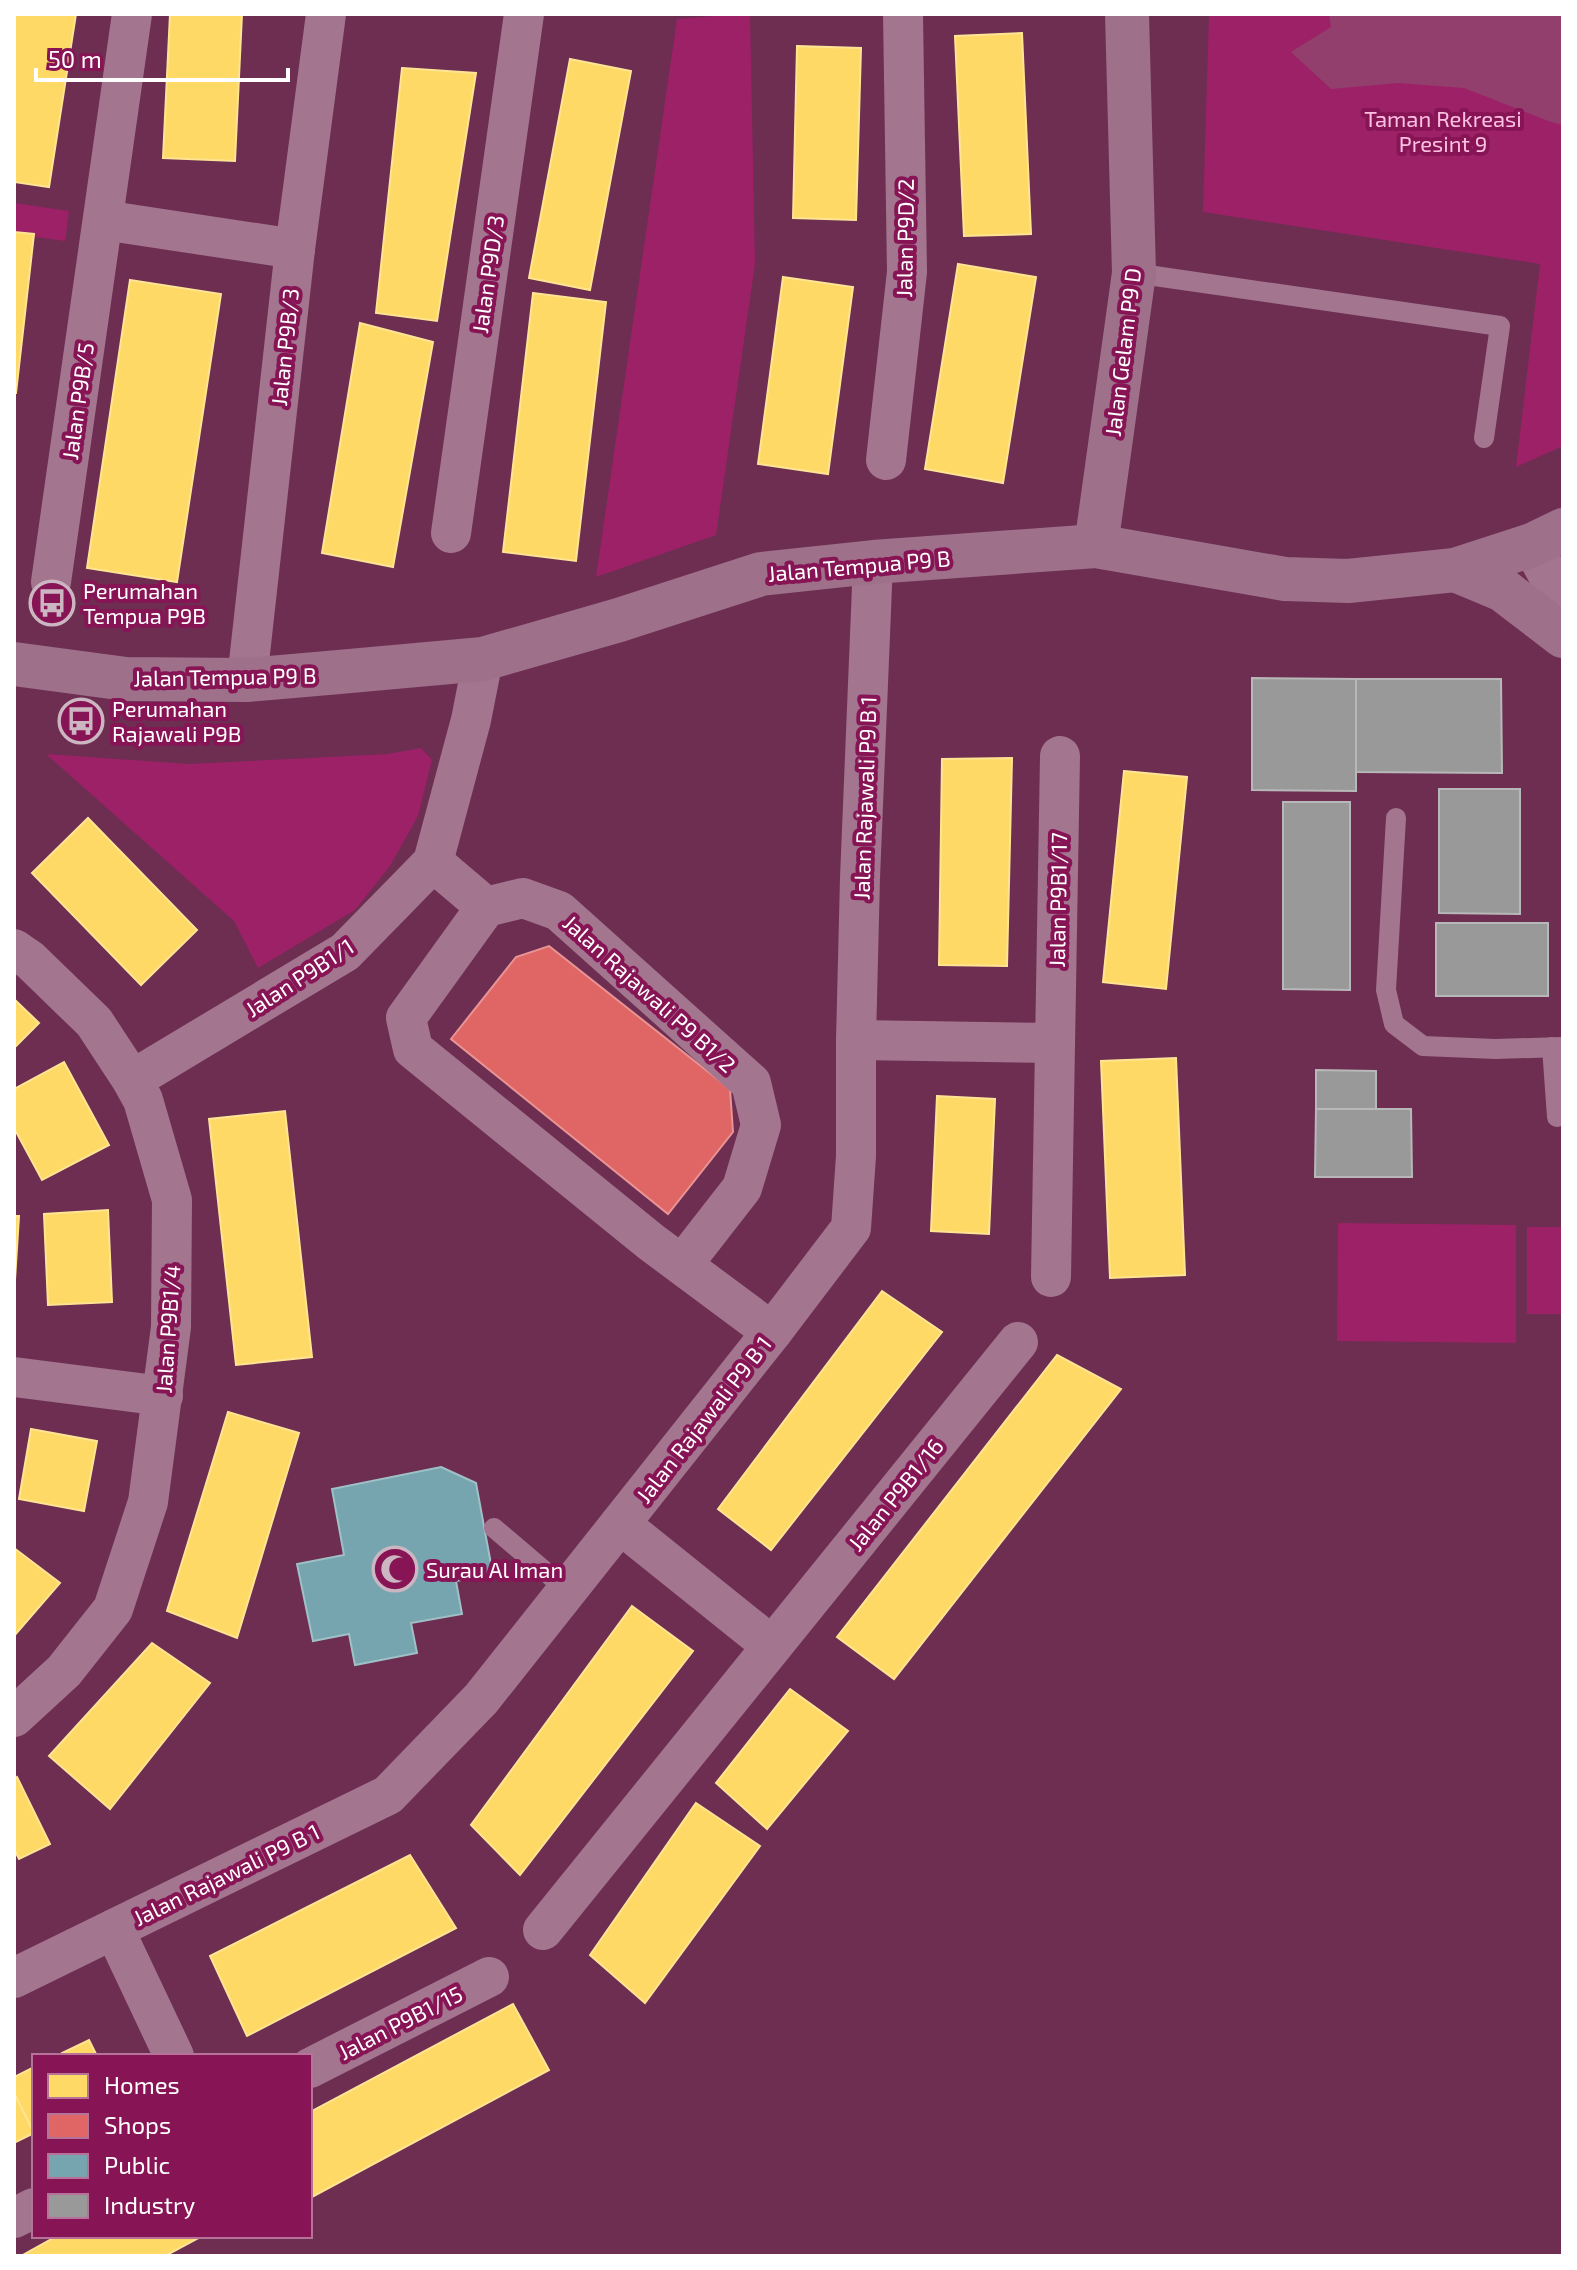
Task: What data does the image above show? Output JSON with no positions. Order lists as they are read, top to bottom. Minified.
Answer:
{"streets":{"street":["Jalan P9D/2","Jalan P9D/3","Jalan P9B/3","Jalan Gelam P9 D","Jalan P9B/5","Jalan Tempua P9 B","Jalan Rajawali P9 B 1","Jalan P9B1/17","Jalan P9B1/1","Jalan Rajawali P9 B1/2","Jalan P9B1/4","Jalan P9B1/16","Jalan P9B1/15"]},"crossings":[["Jalan P9B/3","Jalan Tempua P9 B"],["Jalan Gelam P9 D","Jalan Tempua P9 B"],["Jalan Tempua P9 B","Jalan Rajawali P9 B 1"],["Jalan Tempua P9 B","Jalan P9B1/1"],["Jalan P9B1/1","Jalan P9B1/4"]],"parks":["Taman Rekreasi Presint 9"],"places":{"bus stop":["Perumahan Tempua P9B","Perumahan Rajawali P9B"],"mosque":["Surau Al Iman"]},"legend":["Homes","Shops","Public","Industry"],"scale_bar":"50 m"}
